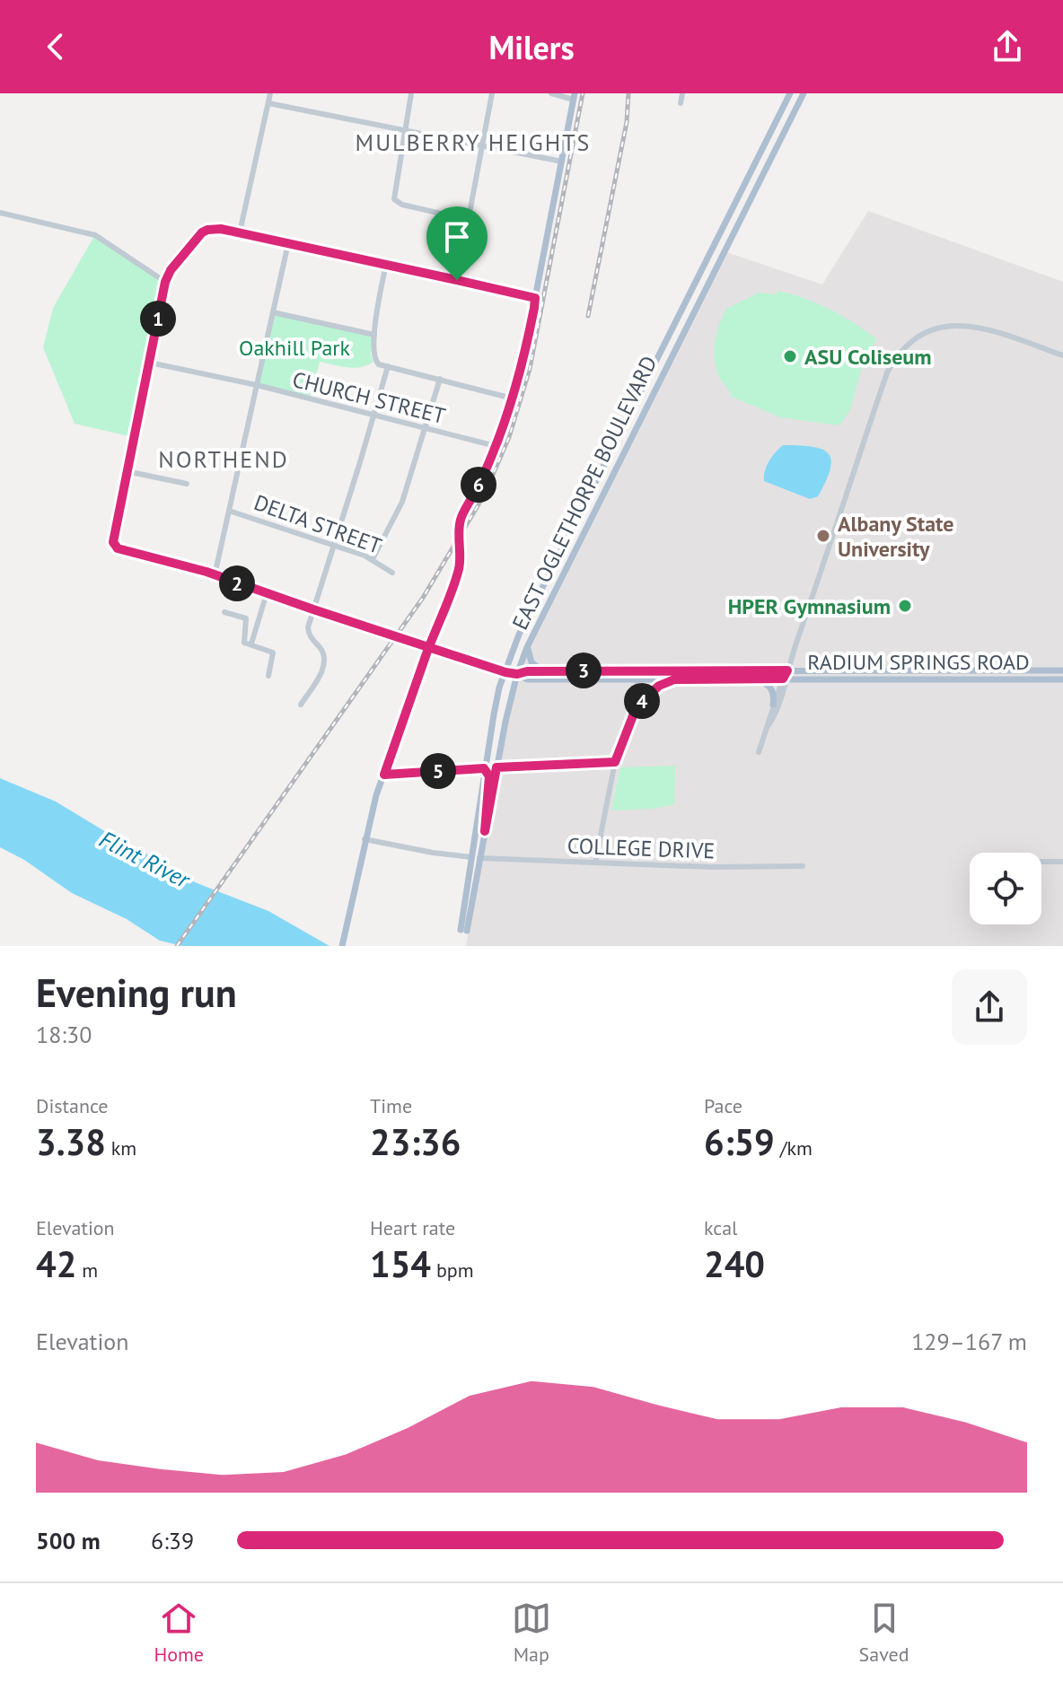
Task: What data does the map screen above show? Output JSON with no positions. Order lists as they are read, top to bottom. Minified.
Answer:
{"streets":{"main road":["EAST OGLETHORPE BOULEVARD","RADIUM SPRINGS ROAD"],"street":["CHURCH STREET","DELTA STREET","COLLEGE DRIVE"]},"crossings":[["EAST OGLETHORPE BOULEVARD","RADIUM SPRINGS ROAD"],["EAST OGLETHORPE BOULEVARD","COLLEGE DRIVE"]],"districts":["MULBERRY HEIGHTS","NORTHEND"],"water":["Flint River"],"parks":["Oakhill Park"],"places":["ASU Coliseum","Albany State University","HPER Gymnasium"],"page":{"header":"Milers","pins":["1","6","2","3","4","5"],"heading":["Evening run","18:30"],"stats":[["Distance","3.38 km"],["Time","23:36"],["Pace","6:59 /km"],["Elevation","42 m"],["Heart rate","154 bpm"],["kcal","240"]],"chart":["Elevation","129–167 m"],"list":[{"name":"500 m","note":"6:39"}],"tabs":["Home","Map","Saved"]}}
